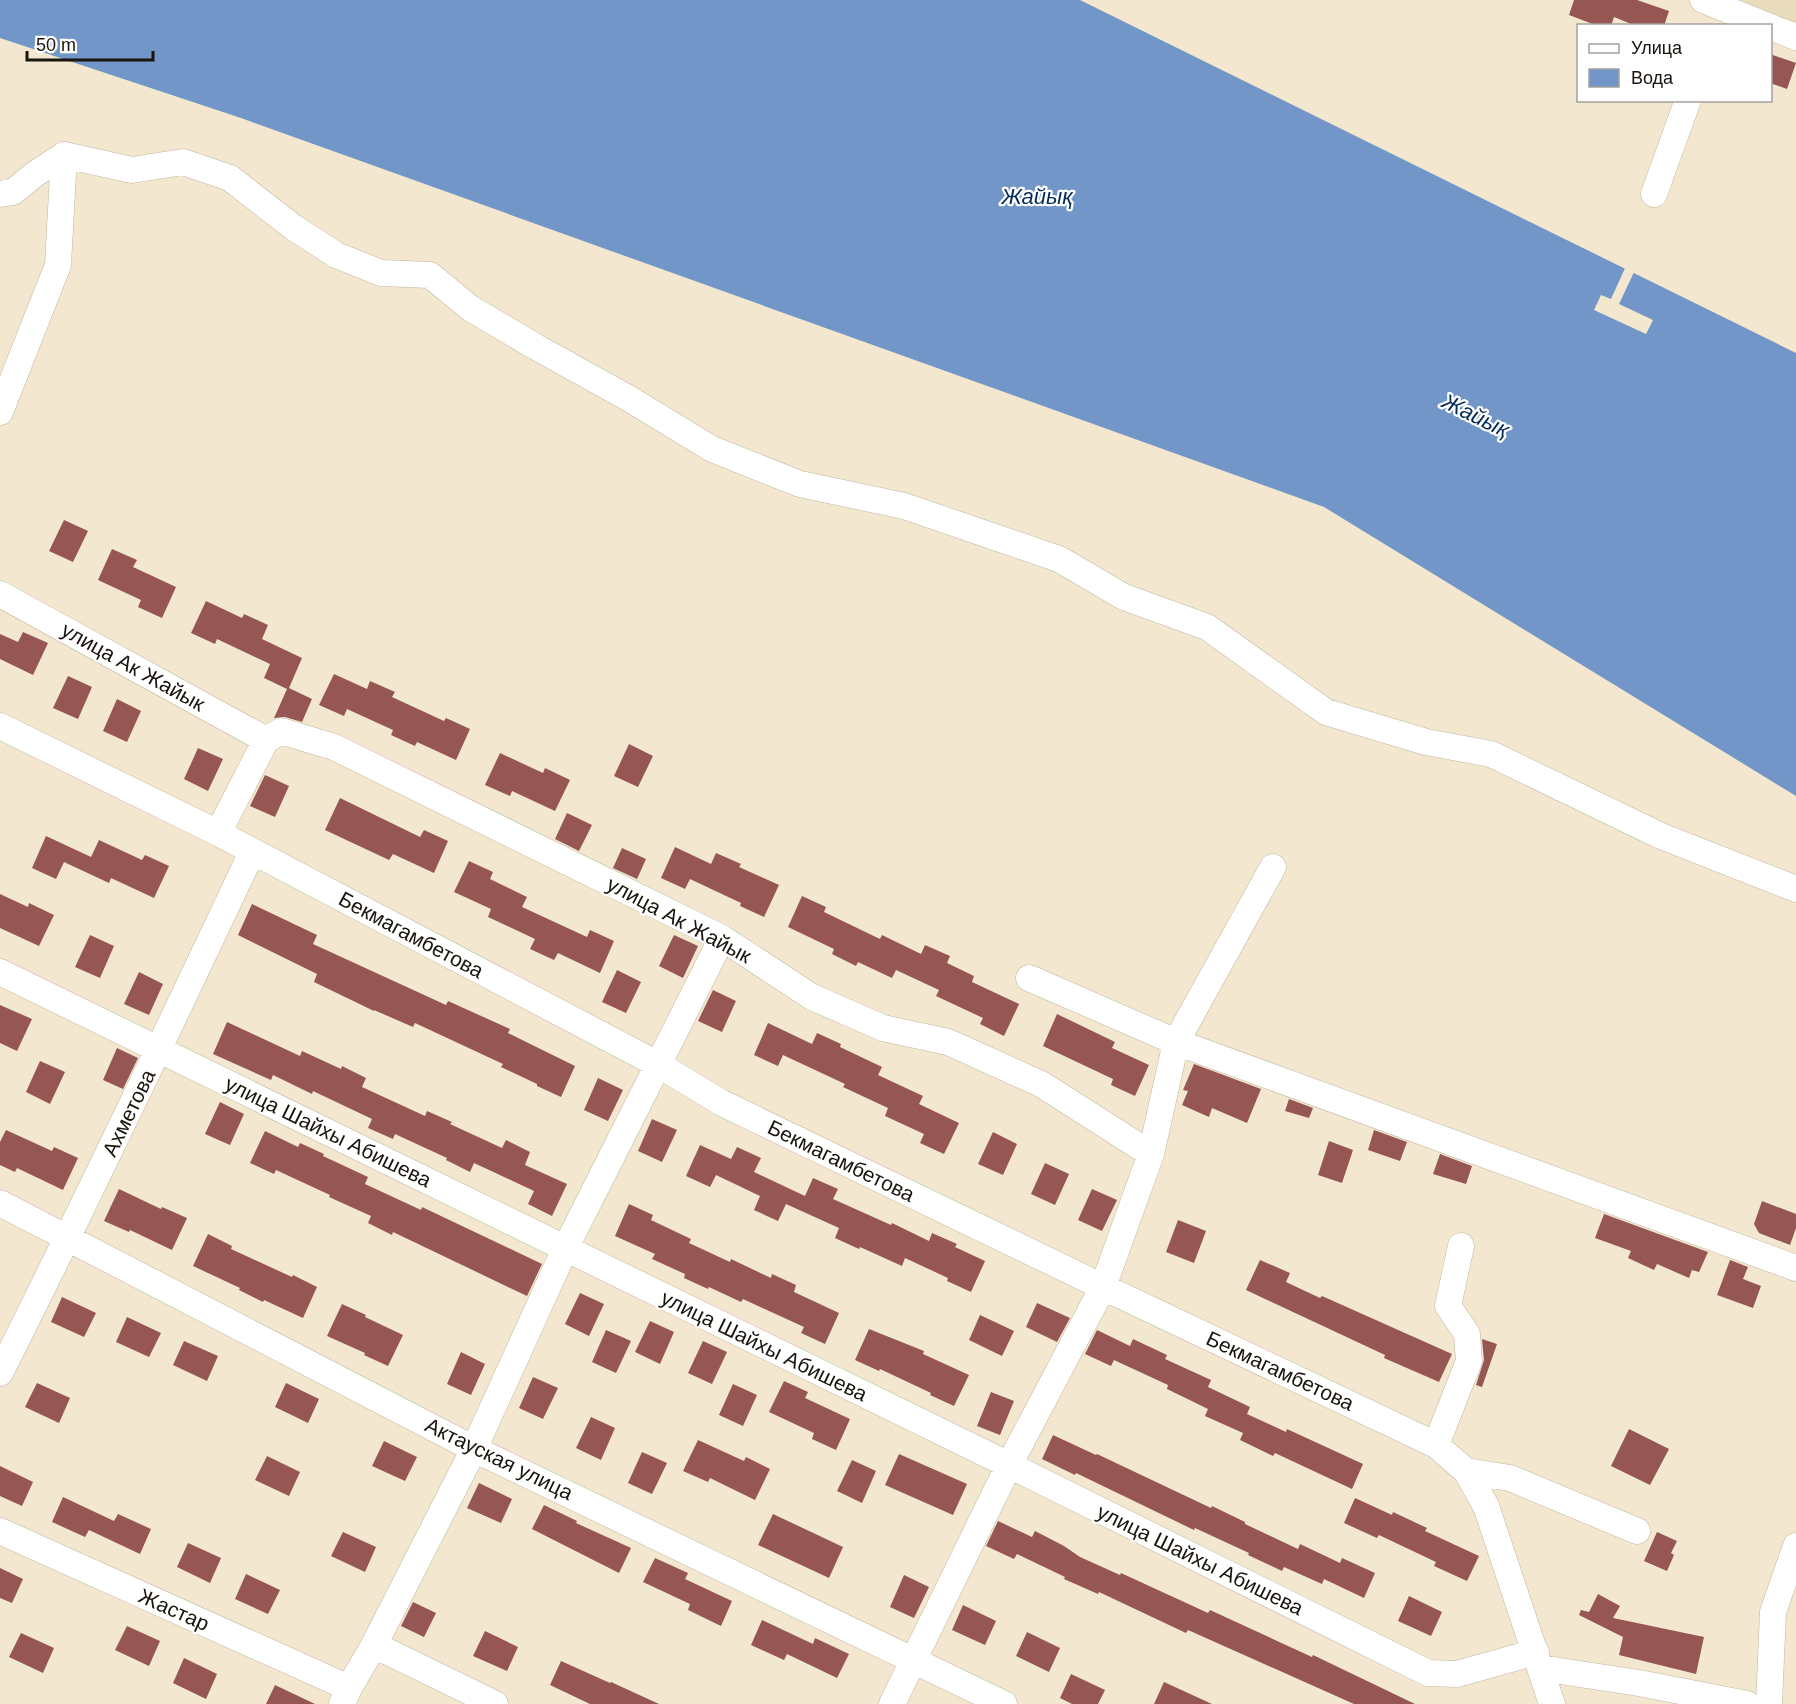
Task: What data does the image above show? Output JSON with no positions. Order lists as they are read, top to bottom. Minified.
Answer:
{"streets":{"street":["улица Ак Жайык","Бекмагамбетова","Ахметова","улица Шайхы Абишева","Актауская улица","Жастар"]},"crossings":[["Бекмагамбетова","Ахметова"],["Бекмагамбетова","улица Шайхы Абишева"],["Ахметова","улица Шайхы Абишева"],["Ахметова","Актауская улица"]],"water":["Жайық"],"legend":["Улица","Вода"],"scale_bar":"50 m"}
